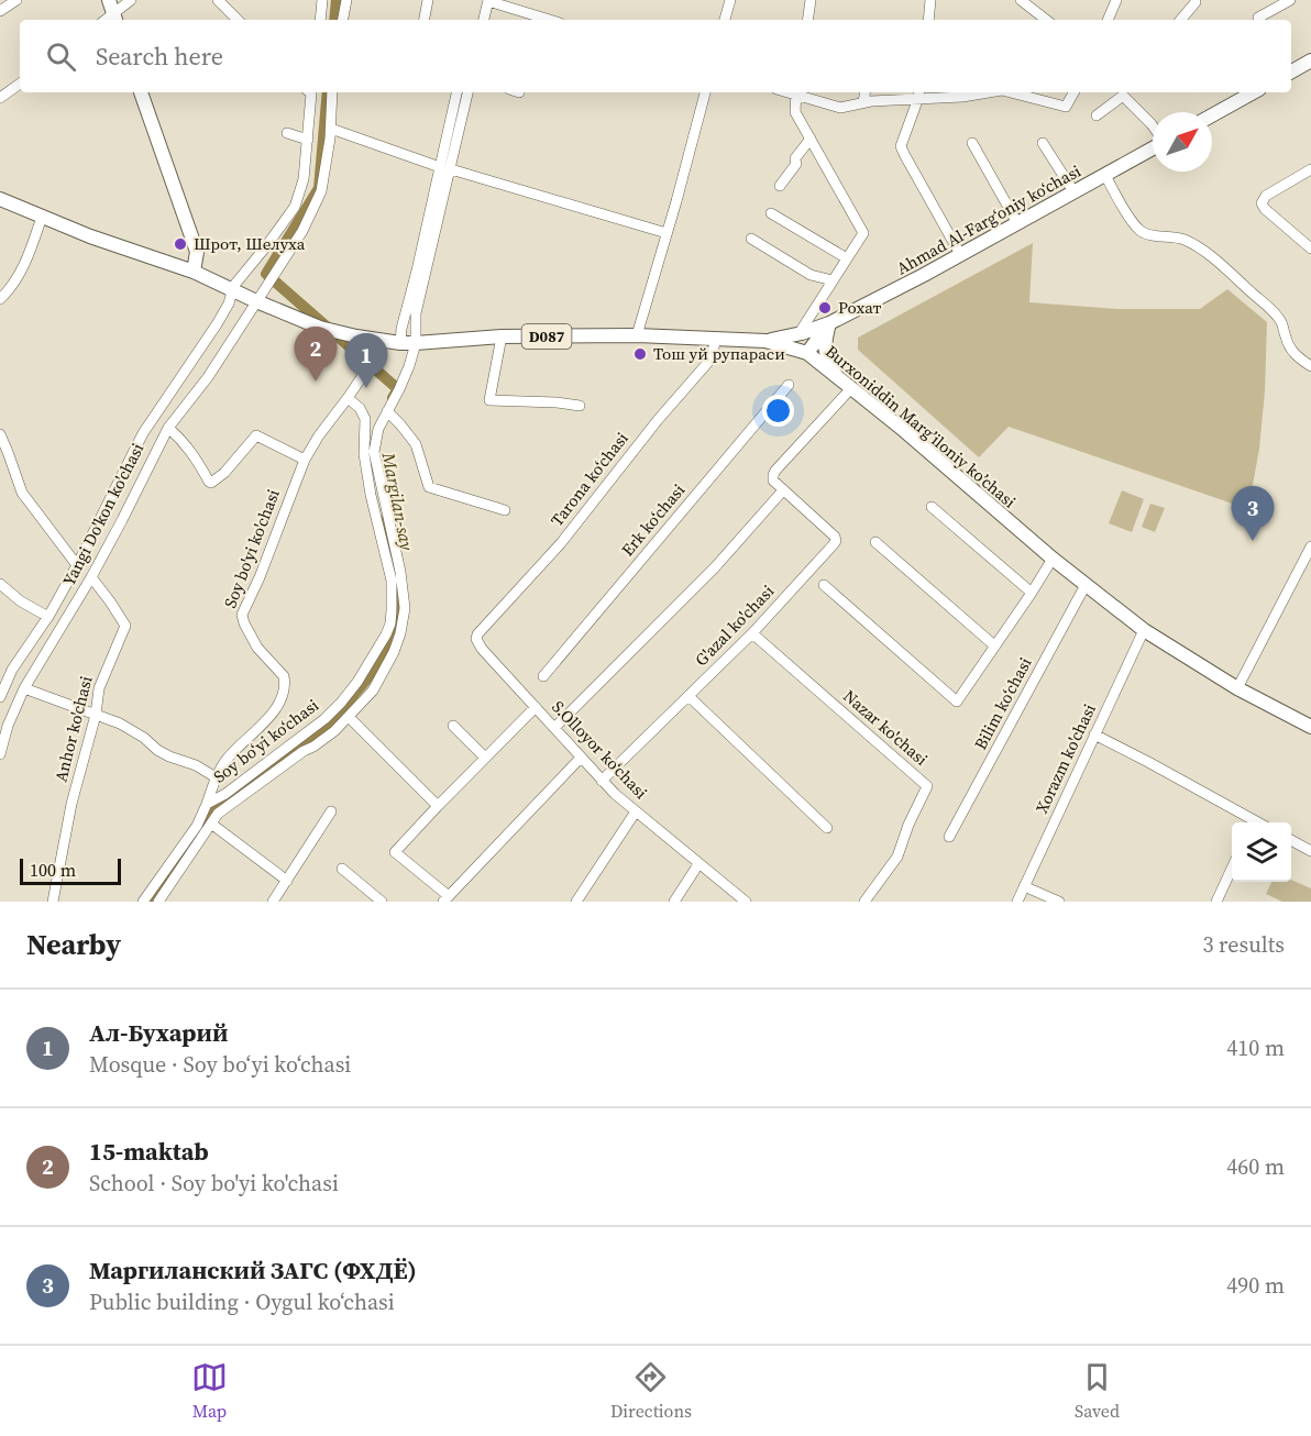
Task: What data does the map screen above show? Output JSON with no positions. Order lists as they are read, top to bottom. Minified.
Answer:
{"streets":{"main road":["Ahmad Al-Fargʻoniy koʻchasi","D087","Burxoniddin Marg’iloniy ko’chasi"],"street":["Tarona koʻchasi","Yangi Do'kon ko'chasi","Erk koʻchasi","Soy bo'yi ko'chasi","G'azal ko'chasi","Bilim koʻchasi","Nazar ko'chasi","Anhor ko'chasi","Soy boʻyi koʻchasi","S.Olloyor koʻchasi","Xorazm ko'chasi"]},"crossings":[["Ahmad Al-Fargʻoniy koʻchasi","D087"],["D087","Burxoniddin Marg’iloniy ko’chasi"],["Burxoniddin Marg’iloniy ko’chasi","Tarona koʻchasi"],["Burxoniddin Marg’iloniy ko’chasi","Yangi Do'kon ko'chasi"],["Burxoniddin Marg’iloniy ko’chasi","Bilim koʻchasi"],["Burxoniddin Marg’iloniy ko’chasi","Soy boʻyi koʻchasi"],["Burxoniddin Marg’iloniy ko’chasi","Xorazm ko'chasi"],["Tarona koʻchasi","S.Olloyor koʻchasi"],["Yangi Do'kon ko'chasi","Anhor ko'chasi"],["Soy bo'yi ko'chasi","Soy boʻyi koʻchasi"],["G'azal ko'chasi","Nazar ko'chasi"],["G'azal ko'chasi","S.Olloyor koʻchasi"]],"water":["Margilan-say"],"places":["Шрот, Шелуха","Рохат","Тош уй рупараси"],"scale_bar":"100 m","north":"top right","page":{"search":"Search here","pins":["2","1","3"],"scale":"100 m","heading":["Nearby","3 results"],"list":[{"mark":"1","name":"Ал-Бухарий","note":"Mosque · Soy boʻyi koʻchasi","value":"410 m"},{"mark":"2","name":"15-maktab","note":"School · Soy bo'yi ko'chasi","value":"460 m"},{"mark":"3","name":"Маргиланский ЗАГС (ФХДЁ)","note":"Public building · Oygul koʻchasi","value":"490 m"}],"nav":["Map","Directions","Saved"]}}
